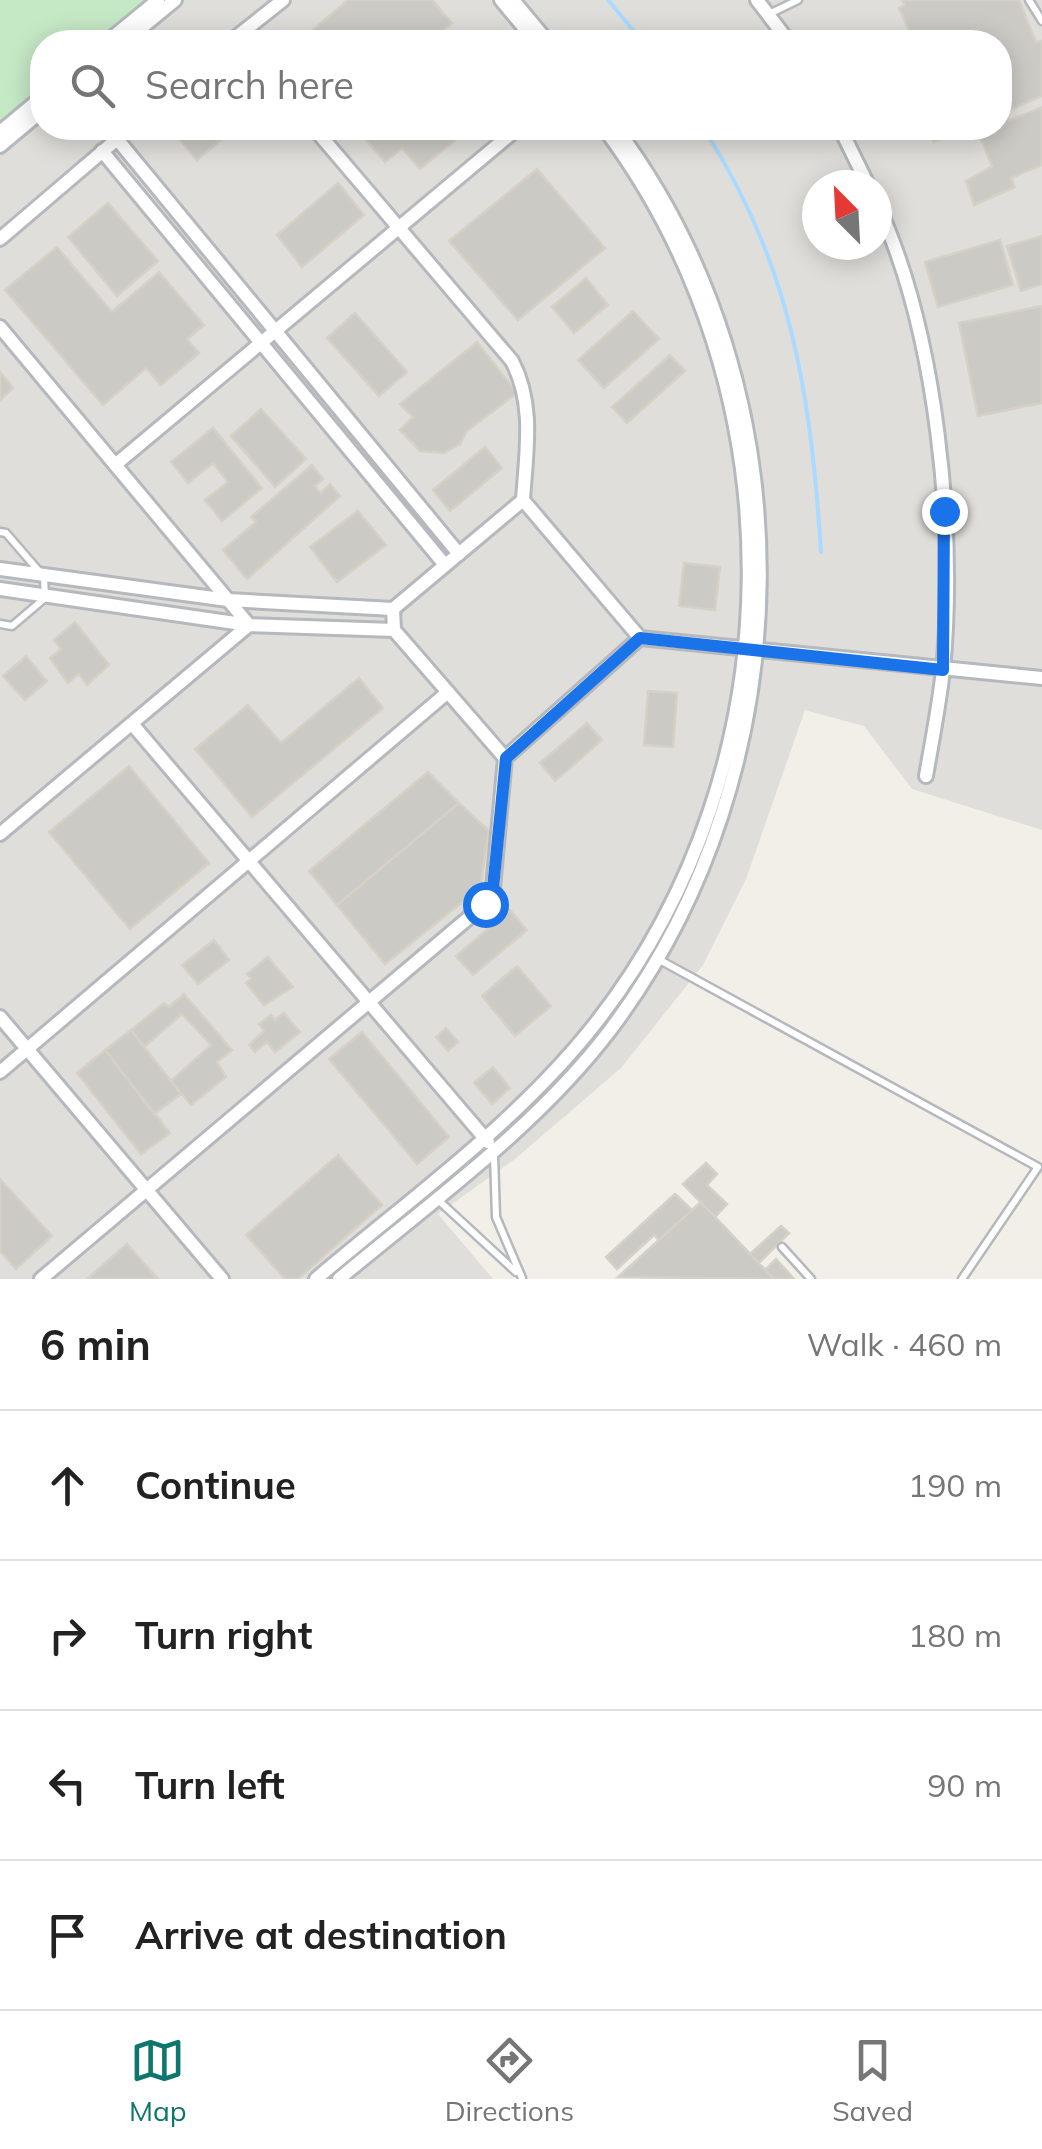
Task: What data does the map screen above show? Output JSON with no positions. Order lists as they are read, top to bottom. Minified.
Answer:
{"north":"top left","page":{"search":"Search here","heading":["6 min","Walk · 460 m"],"list":[["Continue","190 m"],["Turn right","180 m"],["Turn left","90 m"],"Arrive at destination"],"nav":["Map","Directions","Saved"]}}
